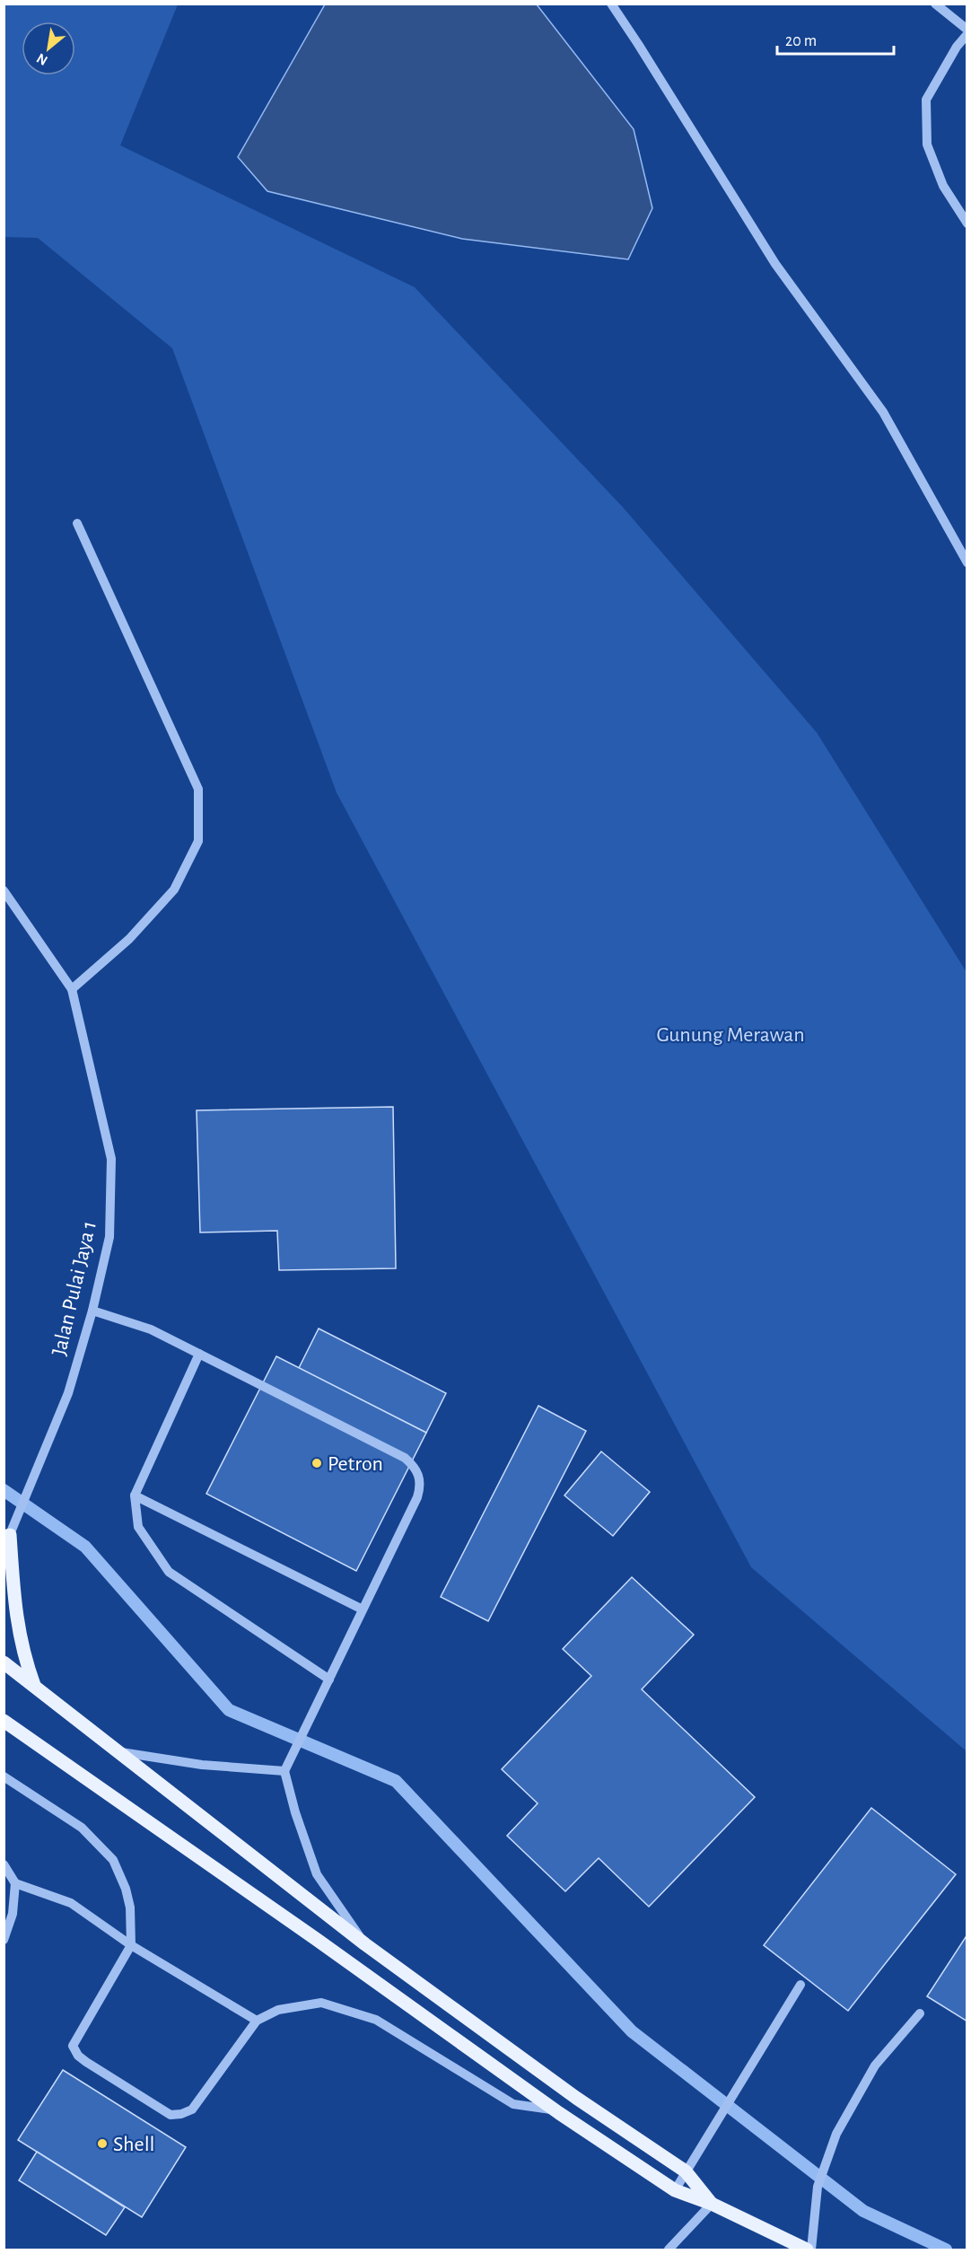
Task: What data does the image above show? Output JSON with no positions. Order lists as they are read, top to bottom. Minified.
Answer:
{"streets":{"street":["Jalan Pulai Jaya 1"]},"parks":["Gunung Merawan"],"places":["Petron","Shell"],"scale_bar":"20 m","north":"bottom left"}
